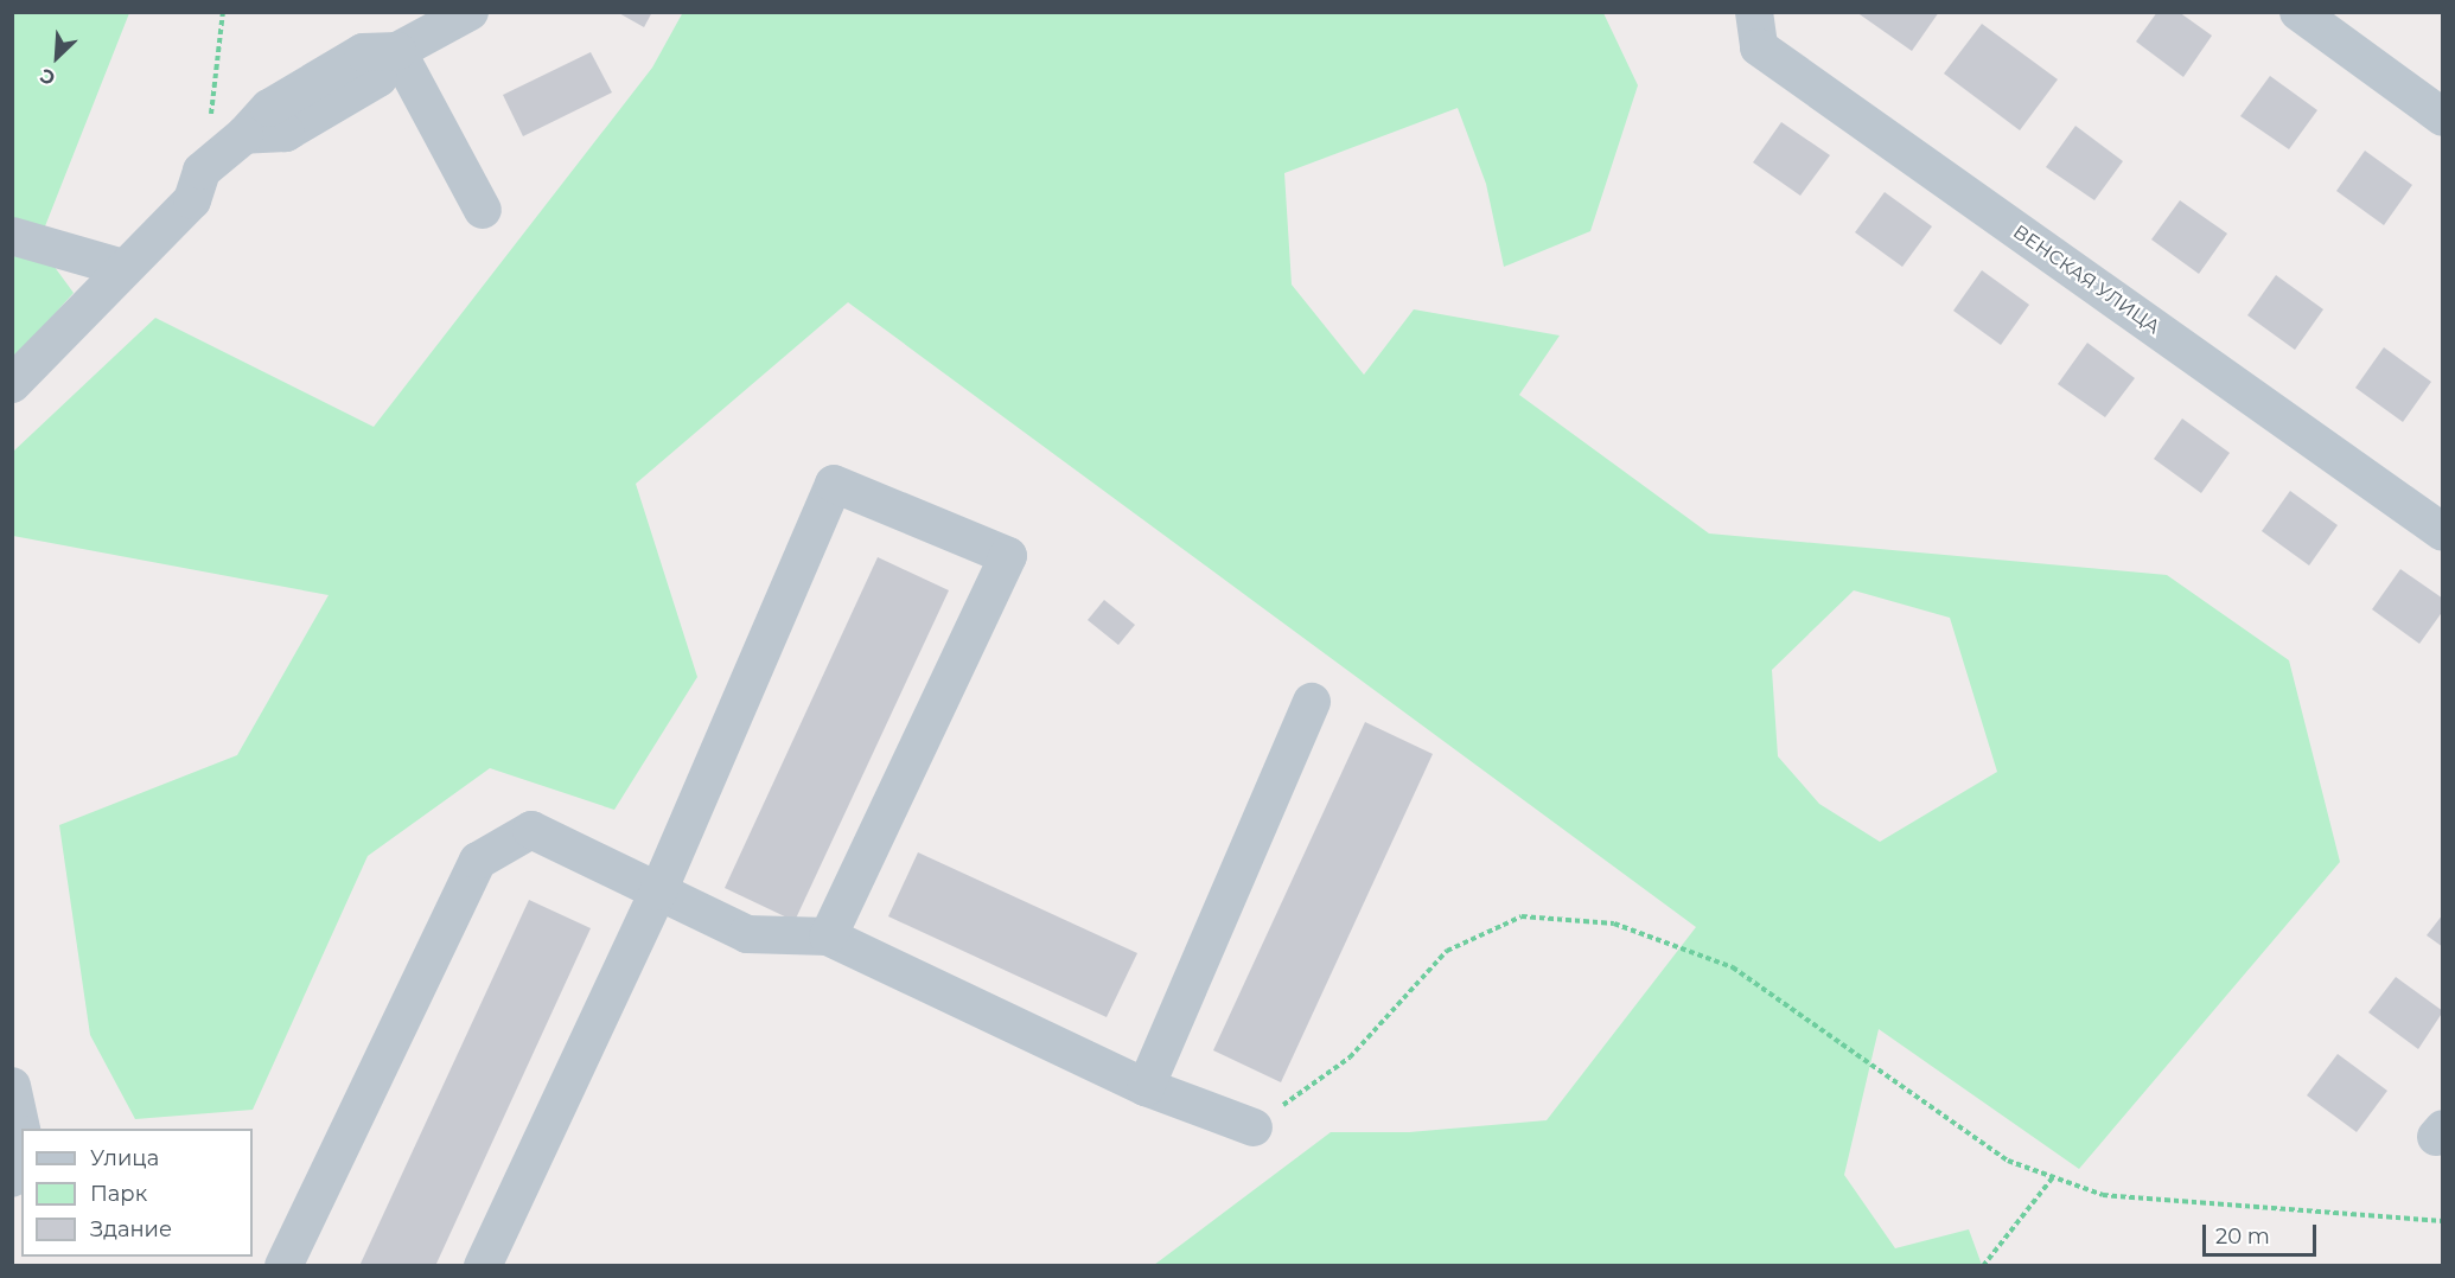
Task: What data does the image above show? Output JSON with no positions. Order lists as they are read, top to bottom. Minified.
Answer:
{"streets":{"street":["ВЕНСКАЯ УЛИЦА"]},"legend":["Улица","Парк","Здание"],"scale_bar":"20 m","north":"bottom left"}
